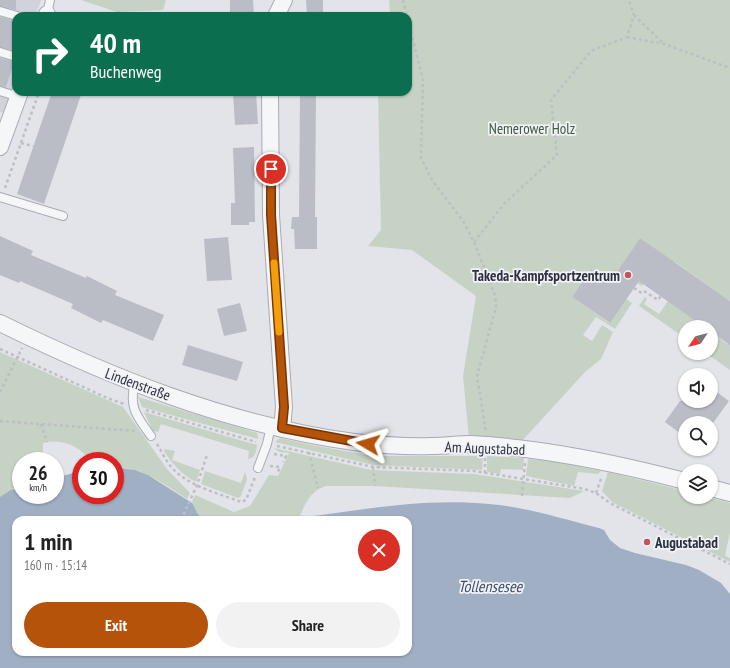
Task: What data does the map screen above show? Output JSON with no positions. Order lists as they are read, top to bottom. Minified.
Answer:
{"streets":{"street":["Lindenstraße","Am Augustabad"]},"crossings":[["Lindenstraße","Am Augustabad"]],"water":["Tollensesee"],"parks":["Nemerower Holz"],"places":["Takeda-Kampfsportzentrum","Augustabad"],"north":"bottom left","page":{"turn":["40 m","Buchenweg"],"speed":"26 km/h","limit":"30","heading":["1 min","160 m · 15:14"],"buttons":["Exit","Share"]}}
